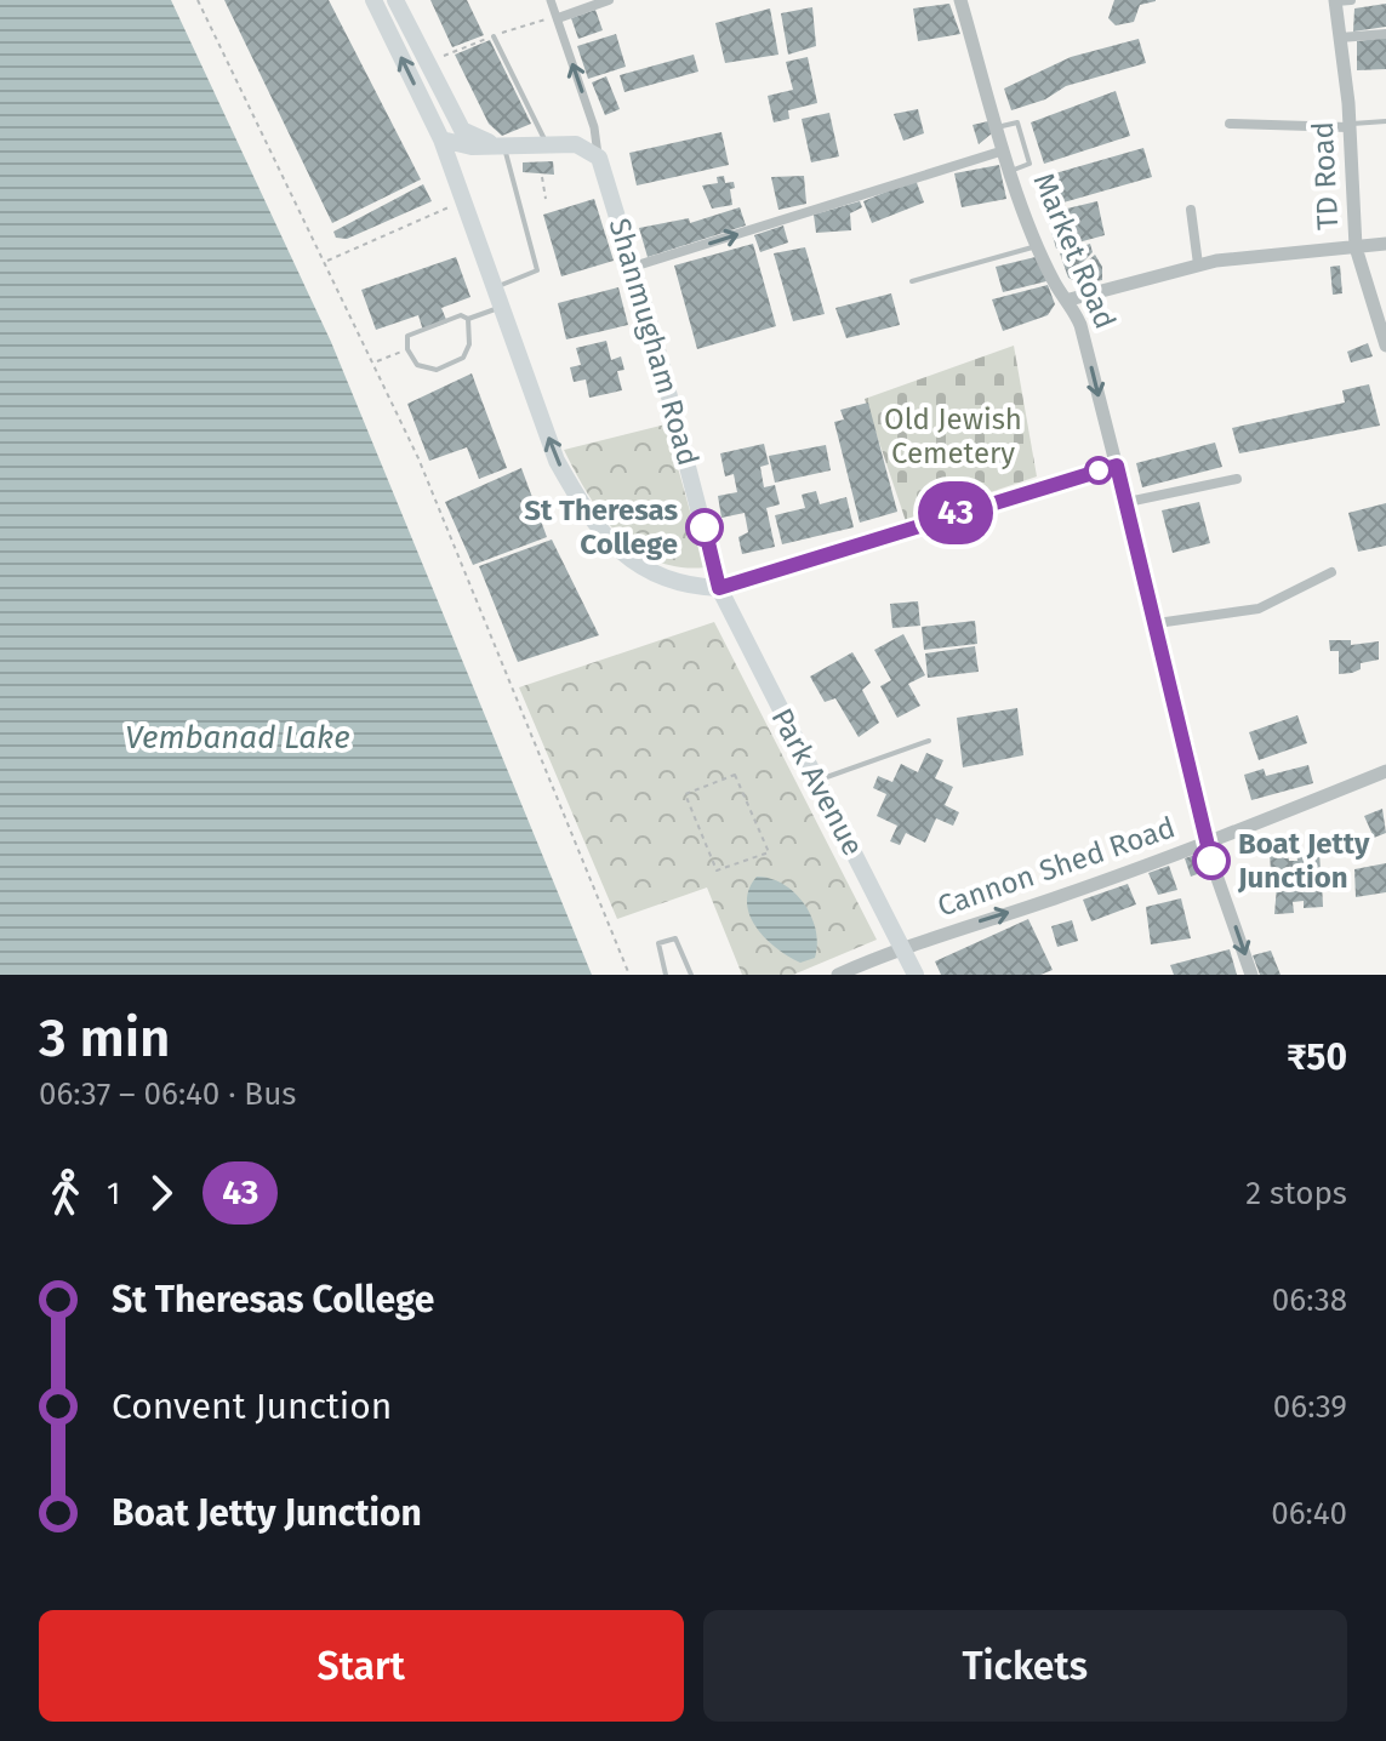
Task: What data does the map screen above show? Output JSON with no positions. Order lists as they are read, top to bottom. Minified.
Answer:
{"streets":{"main road":["Shanmugham Road","Park Avenue"],"street":["TD Road","Market Road","Cannon Shed Road"]},"crossings":[["Market Road","Cannon Shed Road"],["Shanmugham Road","Park Avenue"],["Park Avenue","Cannon Shed Road"]],"one_way":["Cannon Shed Road"],"water":["Vembanad Lake"],"parks":["Old Jewish Cemetery"],"places":["St Theresas College","Boat Jetty Junction"],"lines":["bus line 43"],"page":{"on_map":"43","heading":["3 min","06:37 – 06:40 · Bus","₹50"],"legs":["1","43","2 stops"],"list":[{"name":"St Theresas College","value":"06:38"},{"name":"Convent Junction","value":"06:39"},{"name":"Boat Jetty Junction","value":"06:40"}],"buttons":["Start","Tickets"]}}
